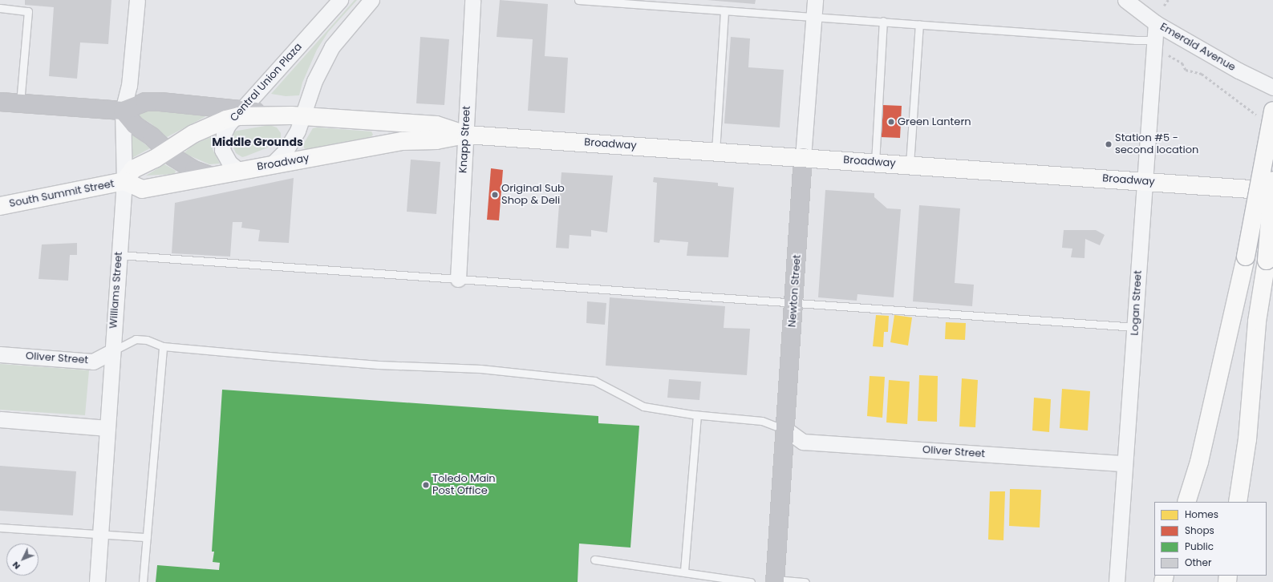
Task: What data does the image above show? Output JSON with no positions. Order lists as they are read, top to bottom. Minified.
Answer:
{"streets":{"main road":["Broadway","South Summit Street"],"street":["Emerald Avenue","Central Union Plaza","Knapp Street","Williams Street","Newton Street","Logan Street","Oliver Street"]},"crossings":[["Emerald Avenue","Logan Street"],["Central Union Plaza","Broadway"],["Central Union Plaza","South Summit Street"],["Knapp Street","Broadway"],["Broadway","South Summit Street"],["Broadway","Newton Street"],["Broadway","Logan Street"],["South Summit Street","Williams Street"],["Williams Street","Oliver Street"],["Newton Street","Oliver Street"],["Logan Street","Oliver Street"]],"districts":["Middle Grounds"],"places":["Green Lantern","Station #5 - second location","Original Sub Shop & Deli","Toledo Main Post Office"],"legend":["Homes","Shops","Public","Other"],"north":"bottom left"}
